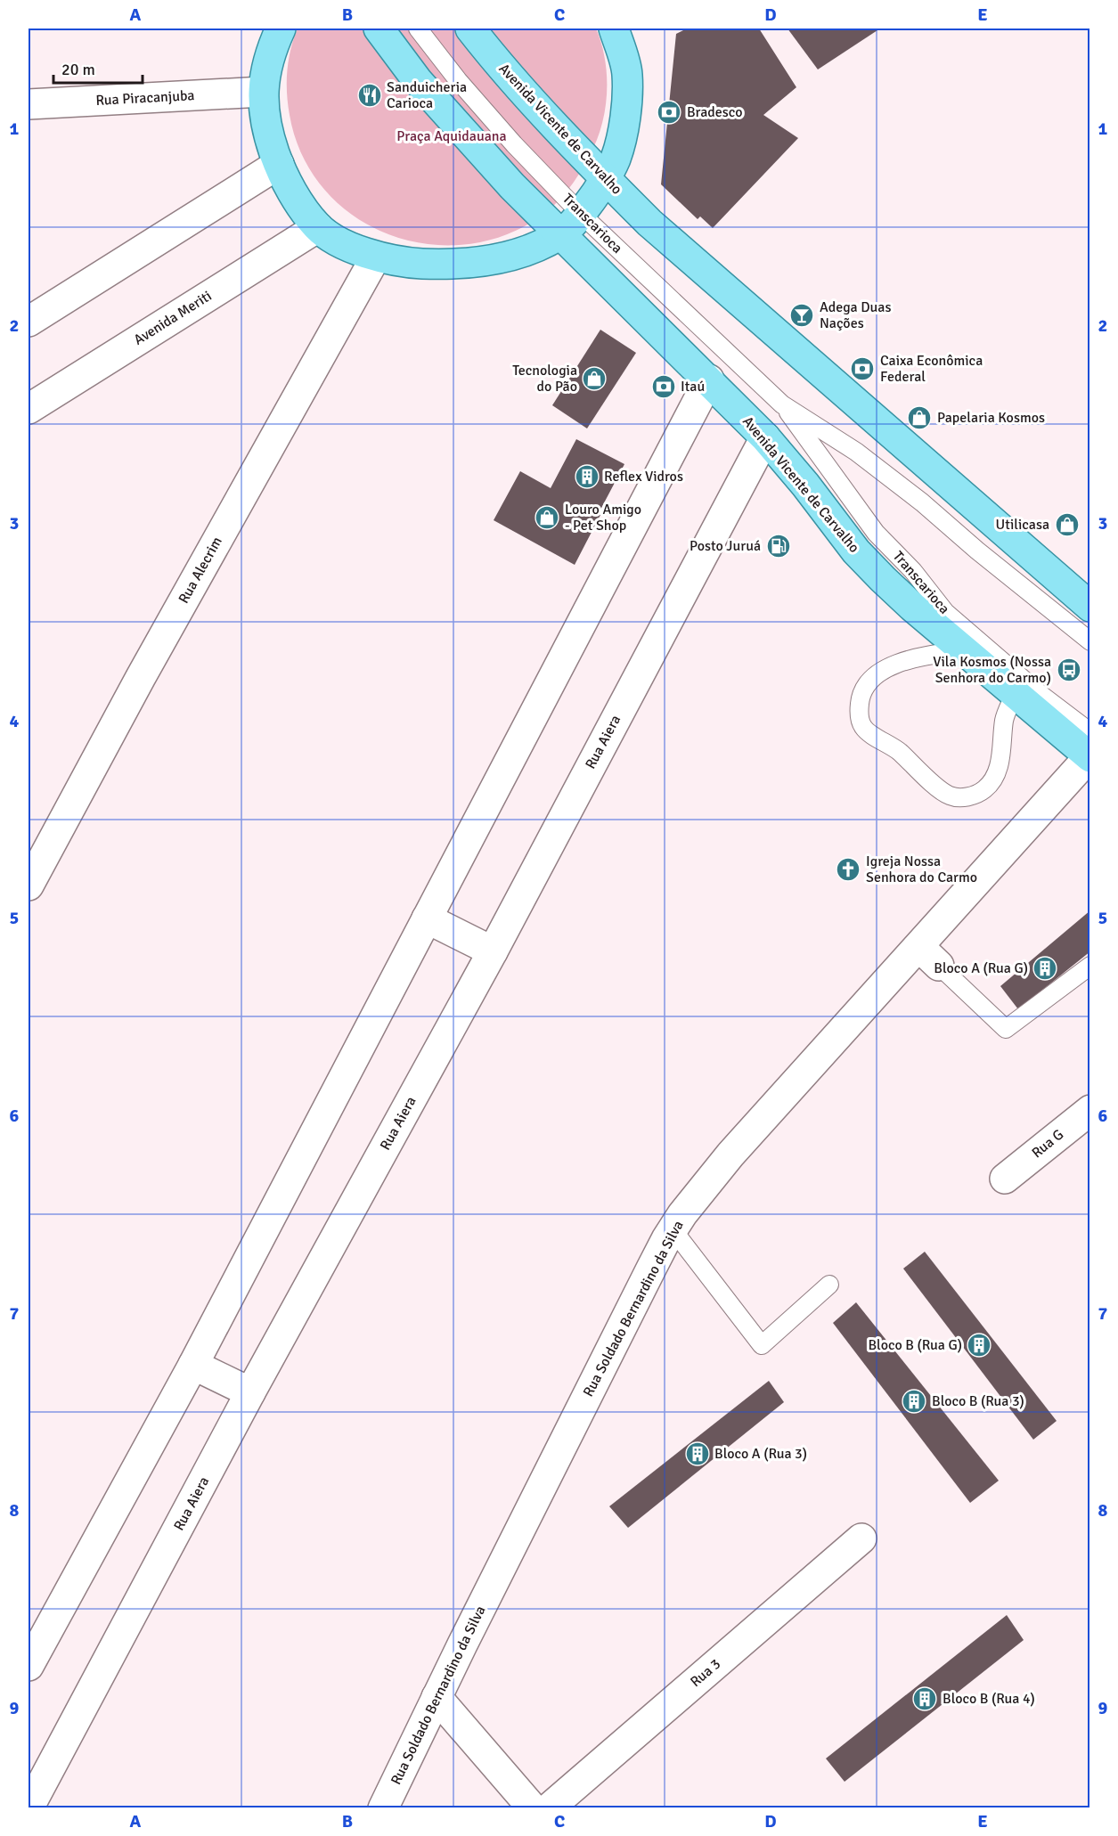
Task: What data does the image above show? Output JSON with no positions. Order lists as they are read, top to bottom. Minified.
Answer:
{"streets":{"main road":["Avenida Vicente de Carvalho"],"street":["Rua Piracanjuba","Avenida Meriti","Rua Alecrim","Rua Aiera","Rua G","Rua Soldado Bernardino da Silva","Rua 3"],"lane":["Transcarioca"]},"crossings":[["Avenida Vicente de Carvalho","Transcarioca"],["Avenida Vicente de Carvalho","Rua Aiera"],["Avenida Vicente de Carvalho","Rua Soldado Bernardino da Silva"],["Transcarioca","Rua Soldado Bernardino da Silva"]],"parks":["Praça Aquidauana"],"places":{"restaurant":["Sanduicheria Carioca"],"bank":["Bradesco","Caixa Econômica Federal","Itaú"],"bar":["Adega Duas Nações"],"shop":["Tecnologia do Pão","Papelaria Kosmos","Louro Amigo - Pet Shop","Utilicasa"],"building":["Reflex Vidros","Bloco A (Rua G)","Bloco B (Rua G)","Bloco B (Rua 3)","Bloco A (Rua 3)","Bloco B (Rua 4)"],"fuel station":["Posto Juruá"],"bus stop":["Vila Kosmos (Nossa Senhora do Carmo)"],"church":["Igreja Nossa Senhora do Carmo"]},"scale_bar":"20 m","grid":{"columns":["A","B","C","D","E"],"rows":["1","2","3","4","5","6","7","8","9"]}}
